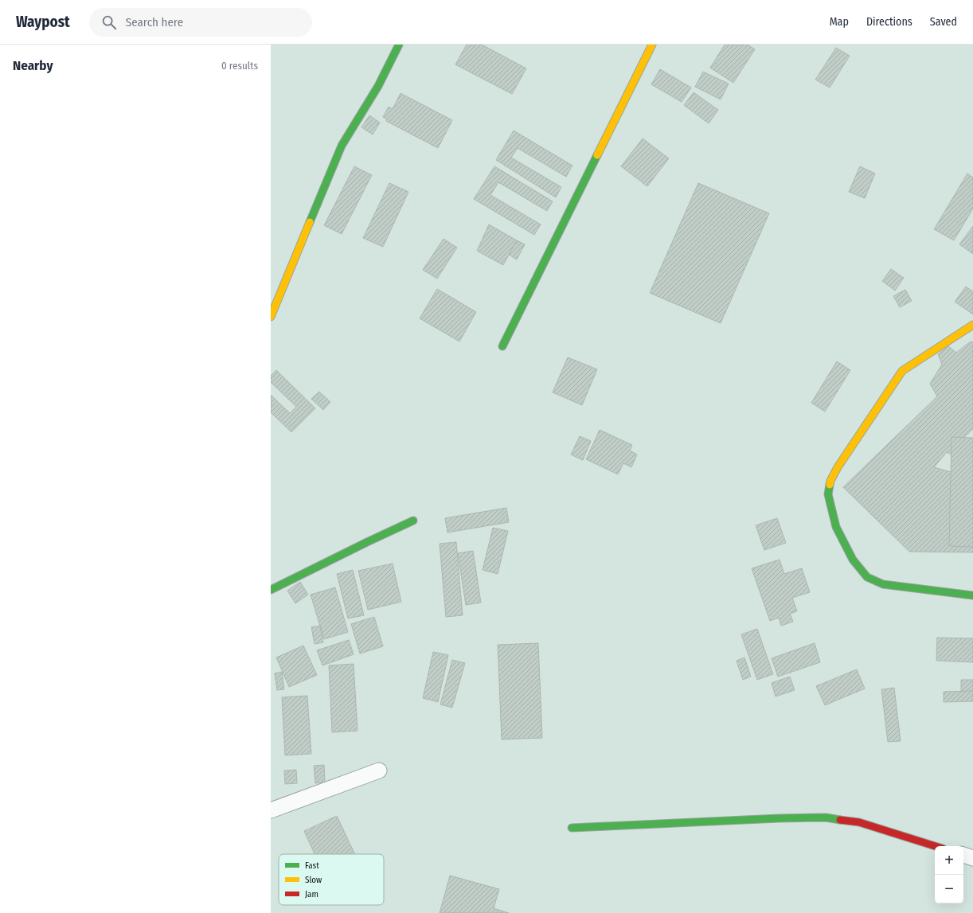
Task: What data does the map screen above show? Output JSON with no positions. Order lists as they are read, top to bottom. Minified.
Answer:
{"legend":["Fast","Slow","Jam"],"page":{"header":"Waypost","search":"Search here","nav":["Map","Directions","Saved"],"heading":["Nearby","0 results"],"map_buttons":["+","−"]}}
